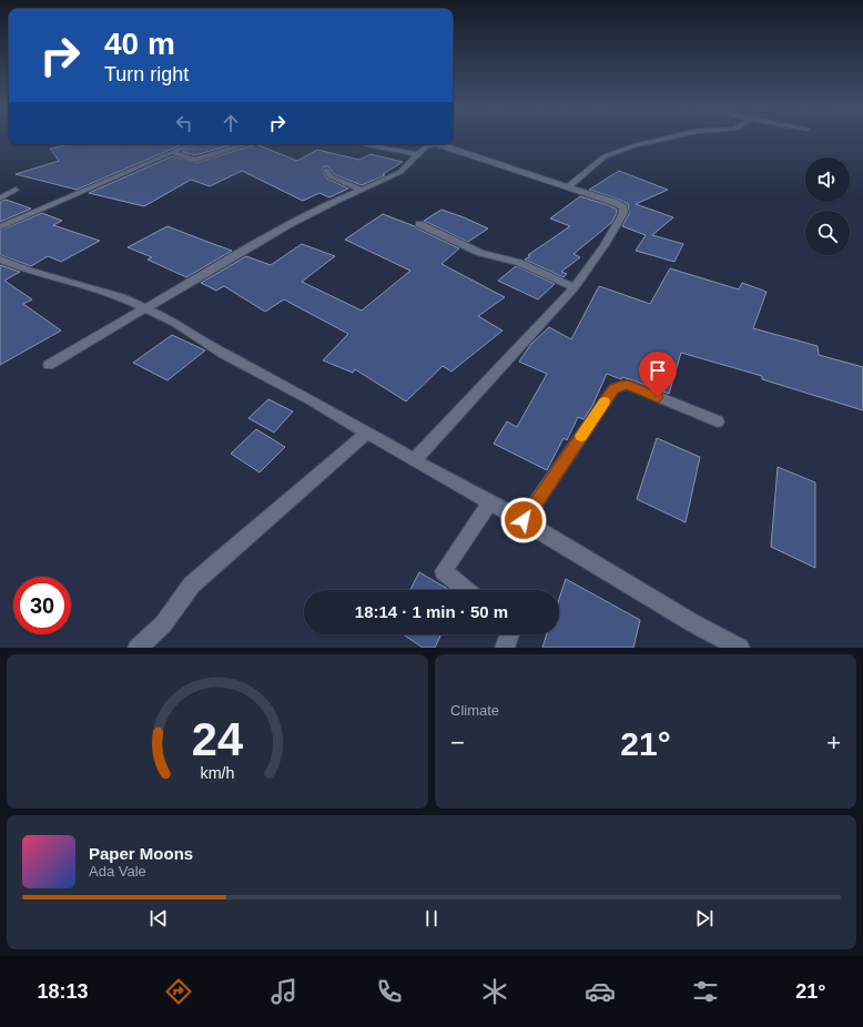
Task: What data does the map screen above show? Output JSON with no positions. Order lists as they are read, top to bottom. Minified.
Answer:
{"page":{"turn":["40 m","Turn right"],"limit":"30","trip":"18:14 · 1 min · 50 m","tile":"Climate","heat":["−","21°","+"],"song":["Paper Moons","Ada Vale"],"tabs":["18:13","21°"],"gauge":["24","km/h"]}}
